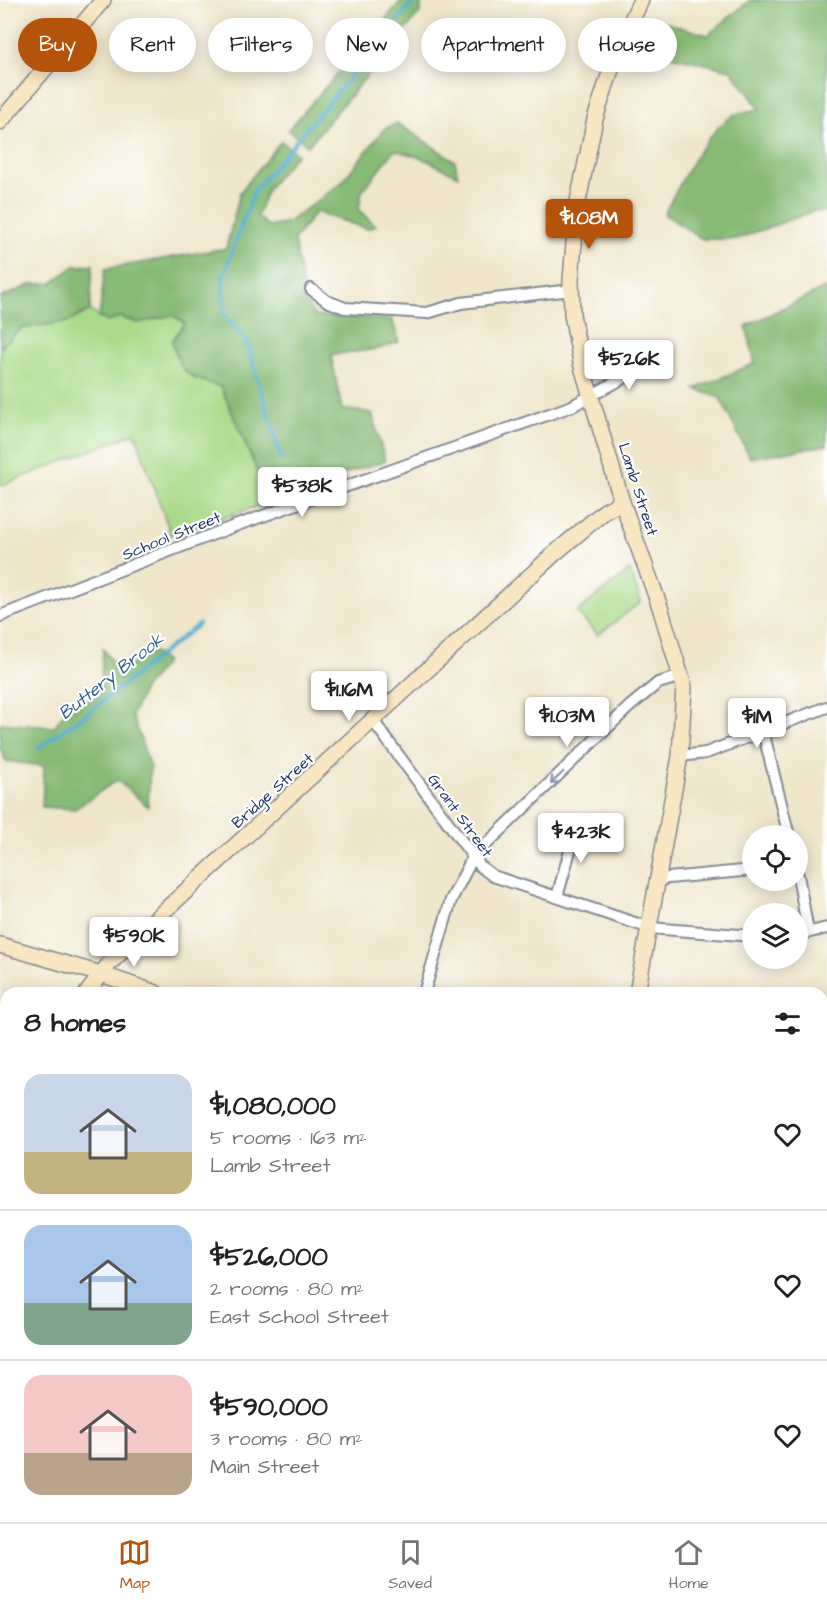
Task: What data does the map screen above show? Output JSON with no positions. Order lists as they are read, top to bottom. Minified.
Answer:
{"streets":{"main road":["Lamb Street","Bridge Street"],"street":["School Street","Grant Street"]},"crossings":[["Lamb Street","School Street"],["Lamb Street","Bridge Street"],["Lamb Street","Grant Street"],["Bridge Street","Grant Street"]],"water":["Buttery Brook"],"page":{"chip":["Buy","Rent","Filters","New","Apartment","House"],"price":["$1.08M","$526K","$538K","$1.16M","$1.03M","$1M","$423K","$590K"],"heading":"8 homes","list":[{"name":"$1,080,000","note":"5 rooms · 163 m² · Lamb Street"},{"name":"$526,000","note":"2 rooms · 80 m² · East School Street"},{"name":"$590,000","note":"3 rooms · 80 m² · Main Street"}],"tabs":["Map","Saved","Home"]}}
